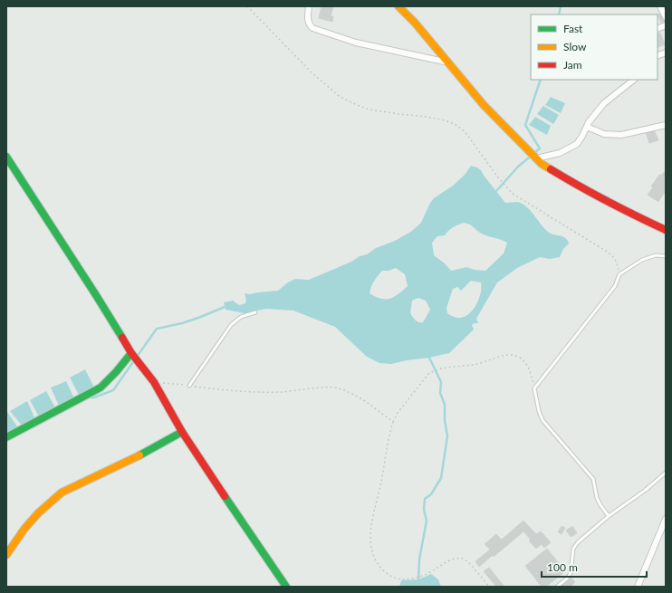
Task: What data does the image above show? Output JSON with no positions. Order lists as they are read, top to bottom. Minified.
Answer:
{"legend":["Fast","Slow","Jam"],"scale_bar":"100 m"}
